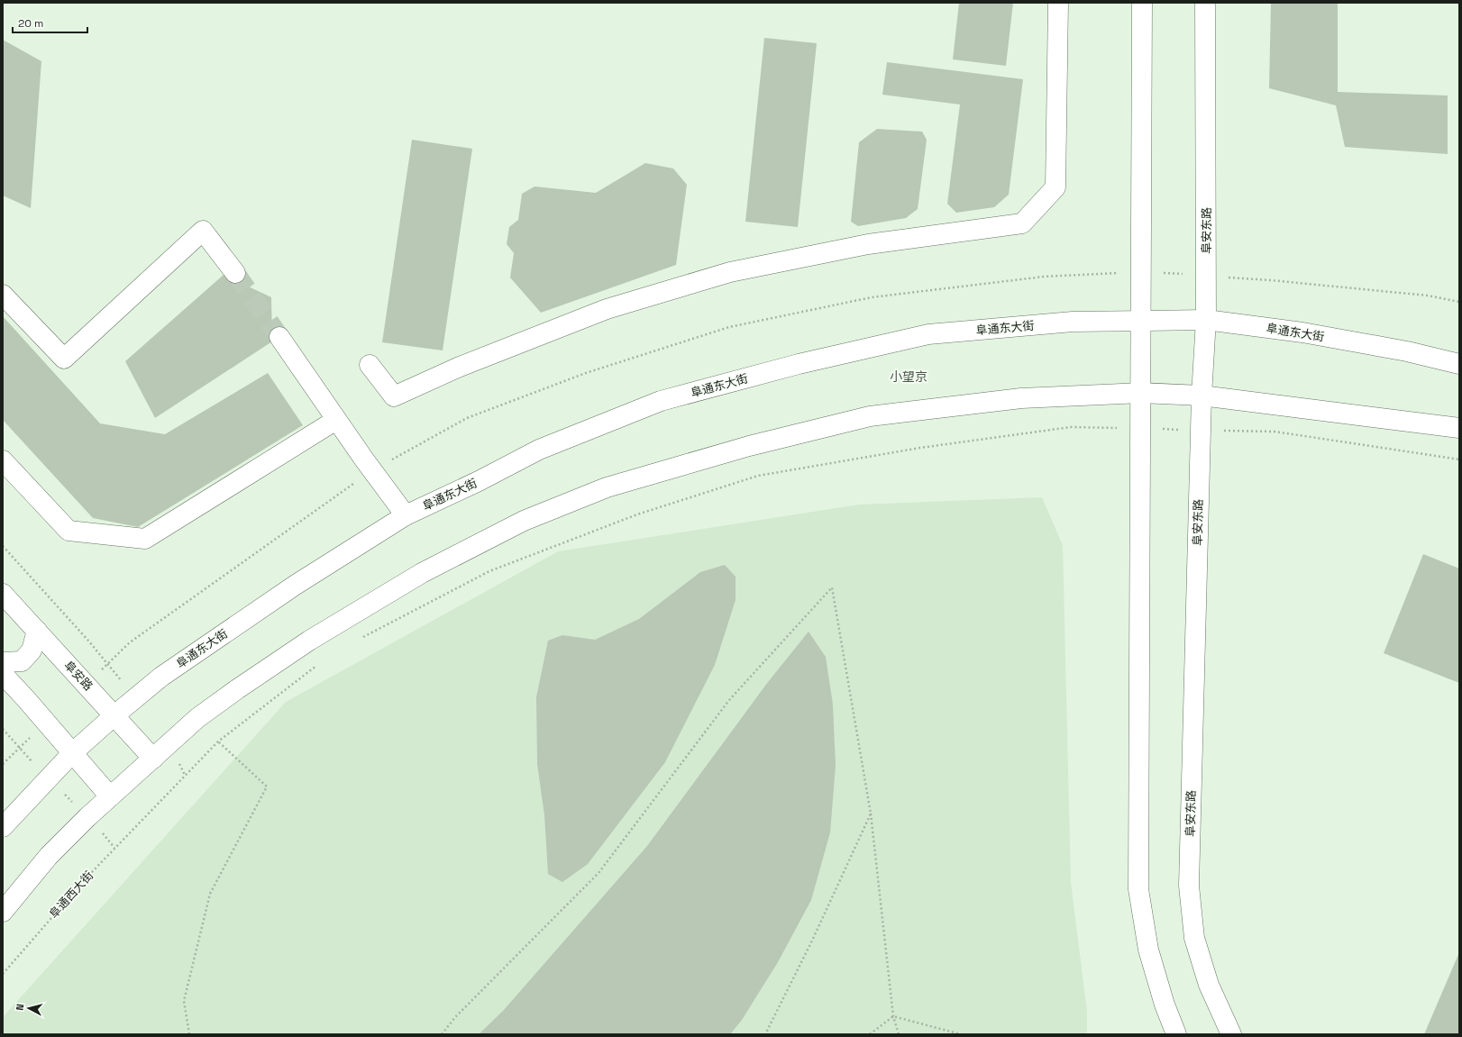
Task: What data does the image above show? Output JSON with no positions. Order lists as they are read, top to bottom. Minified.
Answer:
{"streets":{"main road":["阜安东路","阜通东大街","阜安路"],"path":["阜通西大街"]},"crossings":[["阜安东路","阜通东大街"],["阜通东大街","阜安路"]],"districts":["小望京"],"scale_bar":"20 m","north":"left"}
